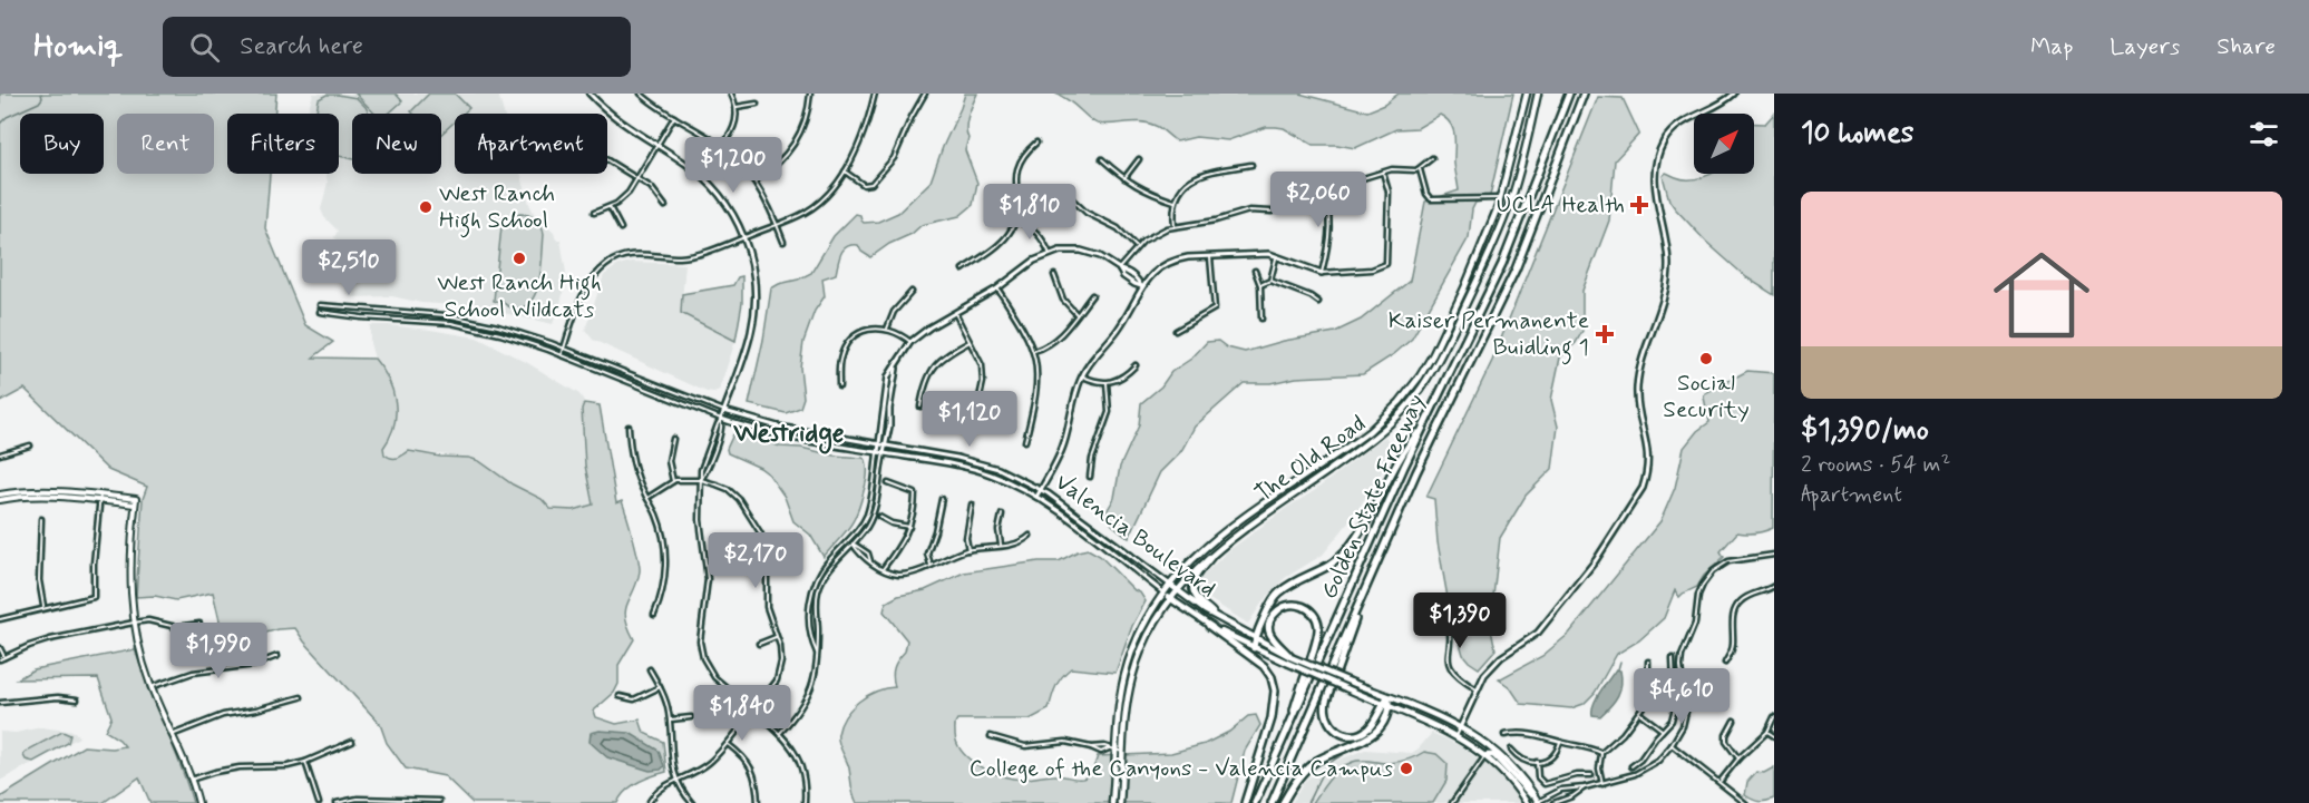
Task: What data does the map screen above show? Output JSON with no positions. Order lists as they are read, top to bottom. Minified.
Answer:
{"streets":{"highway":["Golden State Freeway"],"main road":["The Old Road","Valencia Boulevard"]},"crossings":[["The Old Road","Valencia Boulevard"]],"districts":["Westridge"],"places":{"health":["UCLA Health","Kaiser Permanente Buidling 1"],"other":["West Ranch High School","West Ranch High School Wildcats","Social Security","College of the Canyons - Valencia Campus"]},"north":"top right","page":{"header":"Homiq","search":"Search here","nav":["Map","Layers","Share"],"heading":"10 homes","chip":["Buy","Rent","Filters","New","Apartment"],"price":["$1,200","$2,060","$1,810","$2,510","$1,120","$2,170","$1,390","$1,990","$4,610","$1,840"],"list":[{"name":"$1,390/mo","note":"2 rooms · 54 m² · Apartment"}]}}
